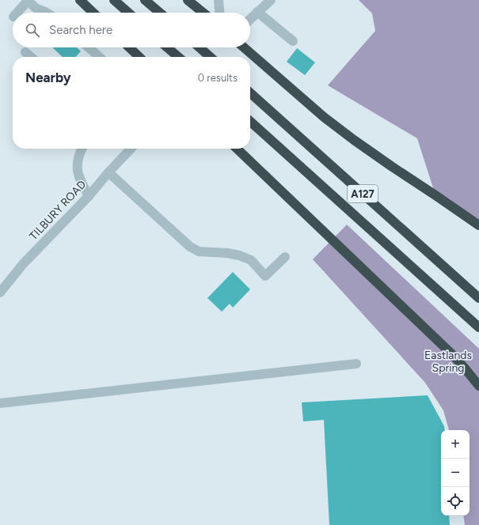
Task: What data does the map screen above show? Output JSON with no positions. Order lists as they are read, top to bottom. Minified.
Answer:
{"streets":{"highway":["A127"],"street":["TILBURY ROAD"]},"parks":["Eastlands Spring"],"page":{"search":"Search here","heading":["Nearby","0 results"],"map_buttons":["+","−"]}}
